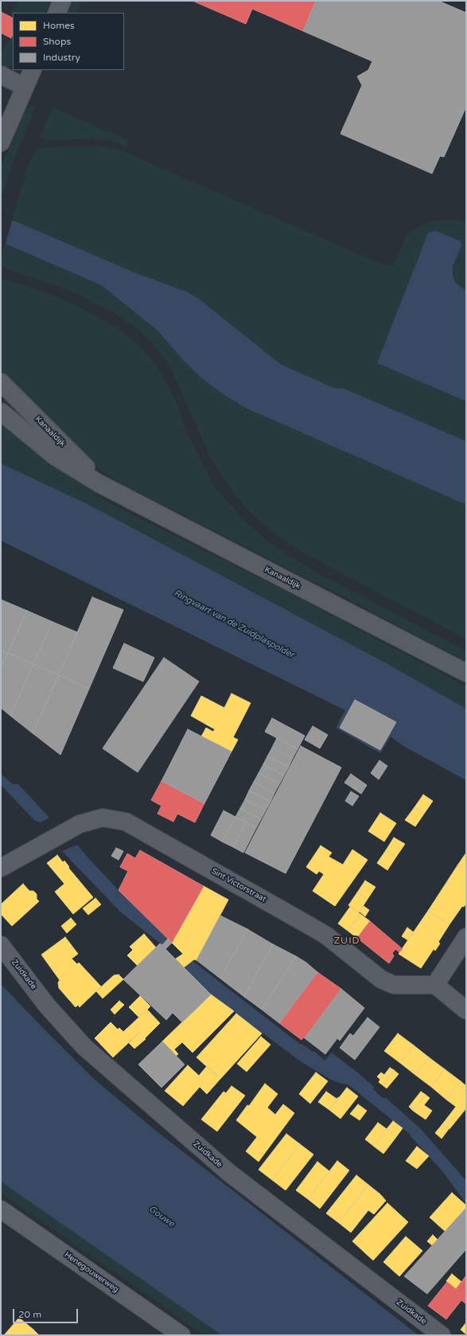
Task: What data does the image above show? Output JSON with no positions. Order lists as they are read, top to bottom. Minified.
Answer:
{"streets":{"main road":["Kanaaldijk","Henegouwerweg"],"street":["Sint Victorstraat","Zuidkade"]},"districts":["ZUID"],"water":["Ringvaart van de Zuidplaspolder","Gouwe"],"legend":["Homes","Shops","Industry"],"scale_bar":"20 m"}
